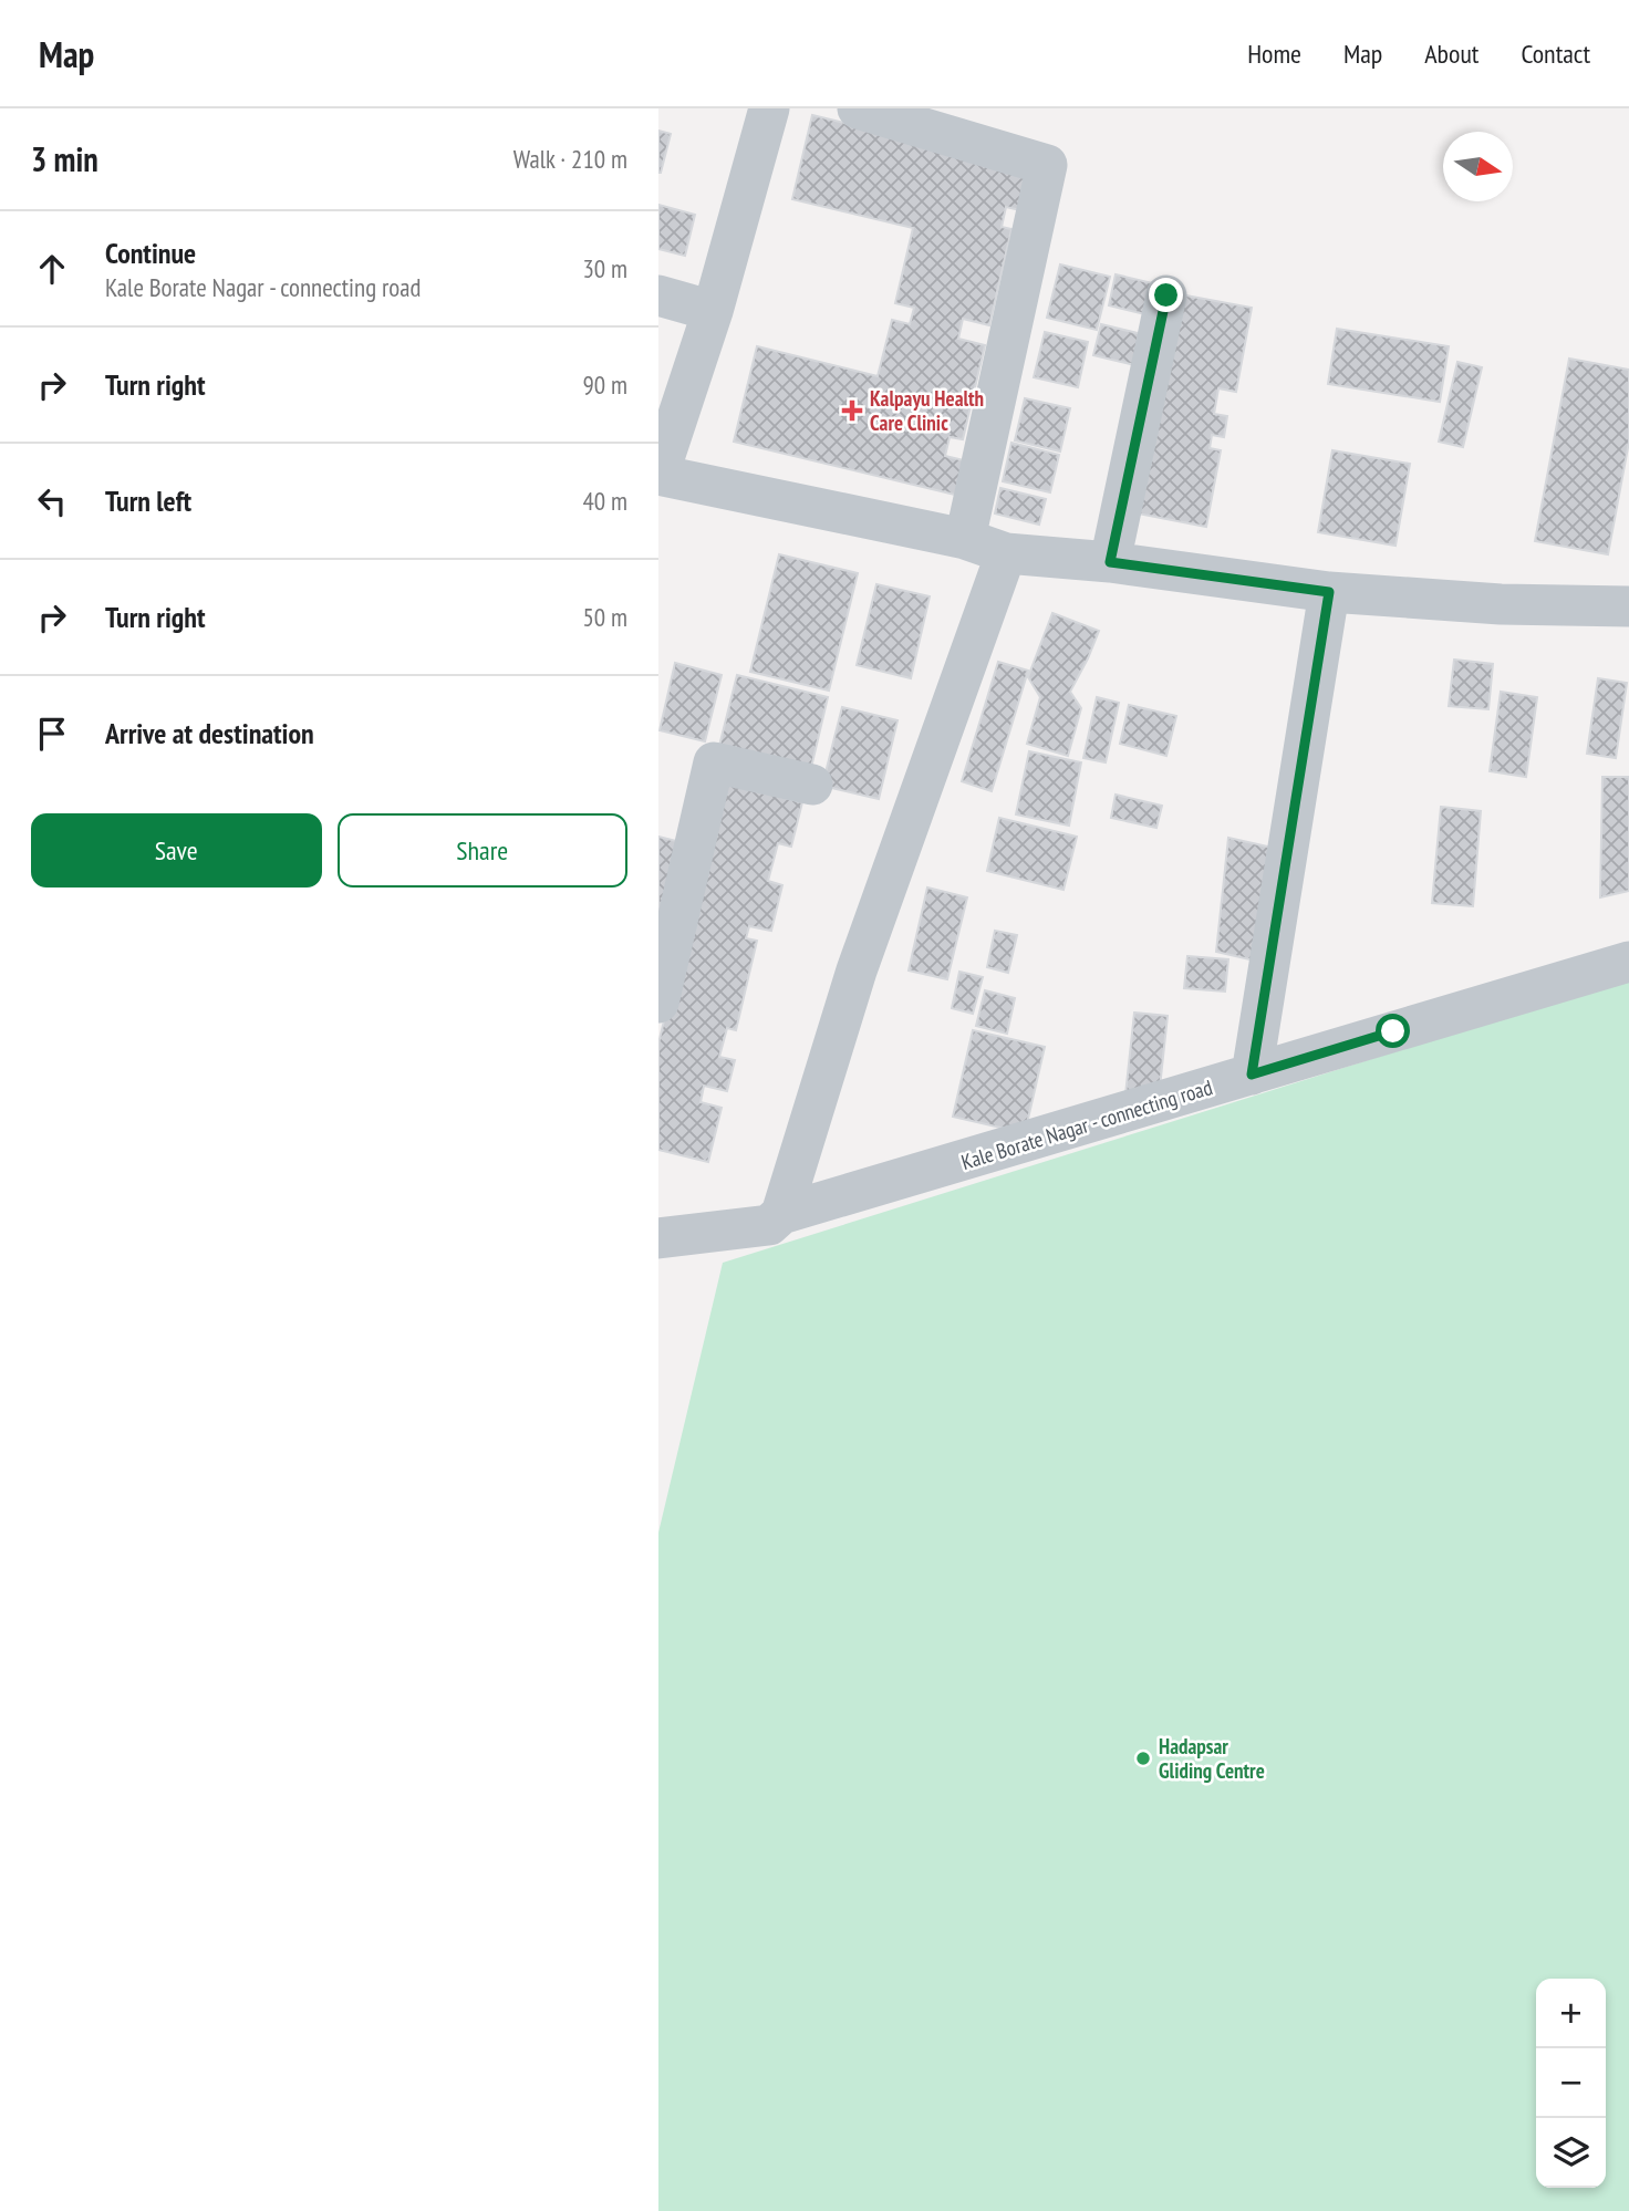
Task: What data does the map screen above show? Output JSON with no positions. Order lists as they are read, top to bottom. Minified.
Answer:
{"streets":{"street":["Kale Borate Nagar - connecting road"]},"places":{"health":["Kalpayu Health Care Clinic"],"other":["Hadapsar Gliding Centre"]},"north":"right","page":{"header":"Map","nav":["Home","Map","About","Contact"],"heading":["3 min","Walk · 210 m"],"list":[["Continue","Kale Borate Nagar - connecting road","30 m"],["Turn right","90 m"],["Turn left","40 m"],["Turn right","50 m"],"Arrive at destination"],"buttons":["Save","Share"],"map_buttons":["+","−"]}}
